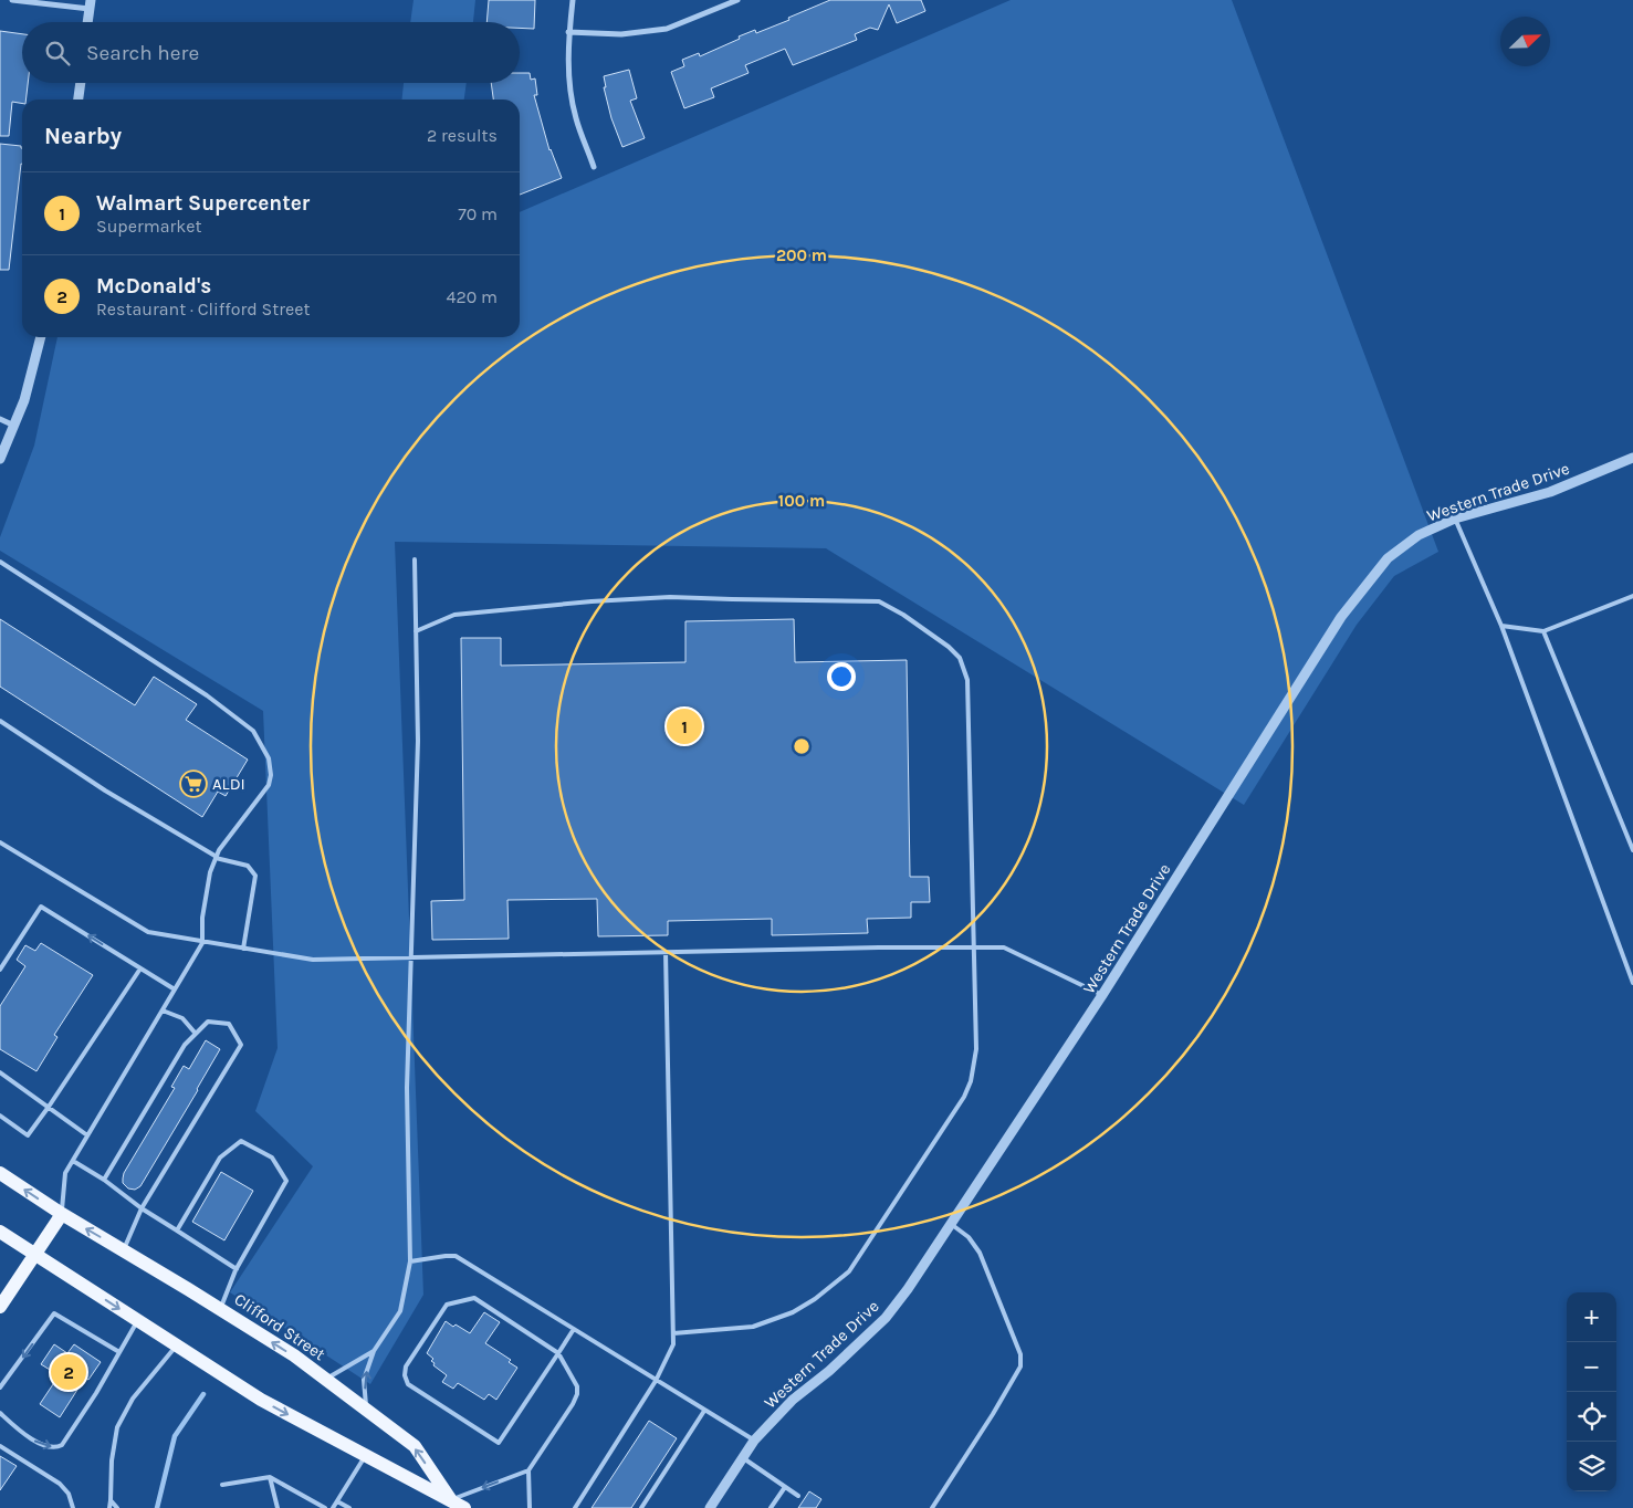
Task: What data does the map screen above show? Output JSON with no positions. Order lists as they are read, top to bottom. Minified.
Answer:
{"streets":{"main road":["Clifford Street"],"street":["Western Trade Drive"]},"places":{"supermarket":["ALDI"]},"north":"top right","page":{"search":"Search here","heading":["Nearby","2 results"],"list":[{"mark":"1","name":"Walmart Supercenter","note":"Supermarket","value":"70 m"},{"mark":"2","name":"McDonald's","note":"Restaurant · Clifford Street","value":"420 m"}],"pins":["1","2"],"map_buttons":["+","−"]},"rings":["200 m","100 m"]}
